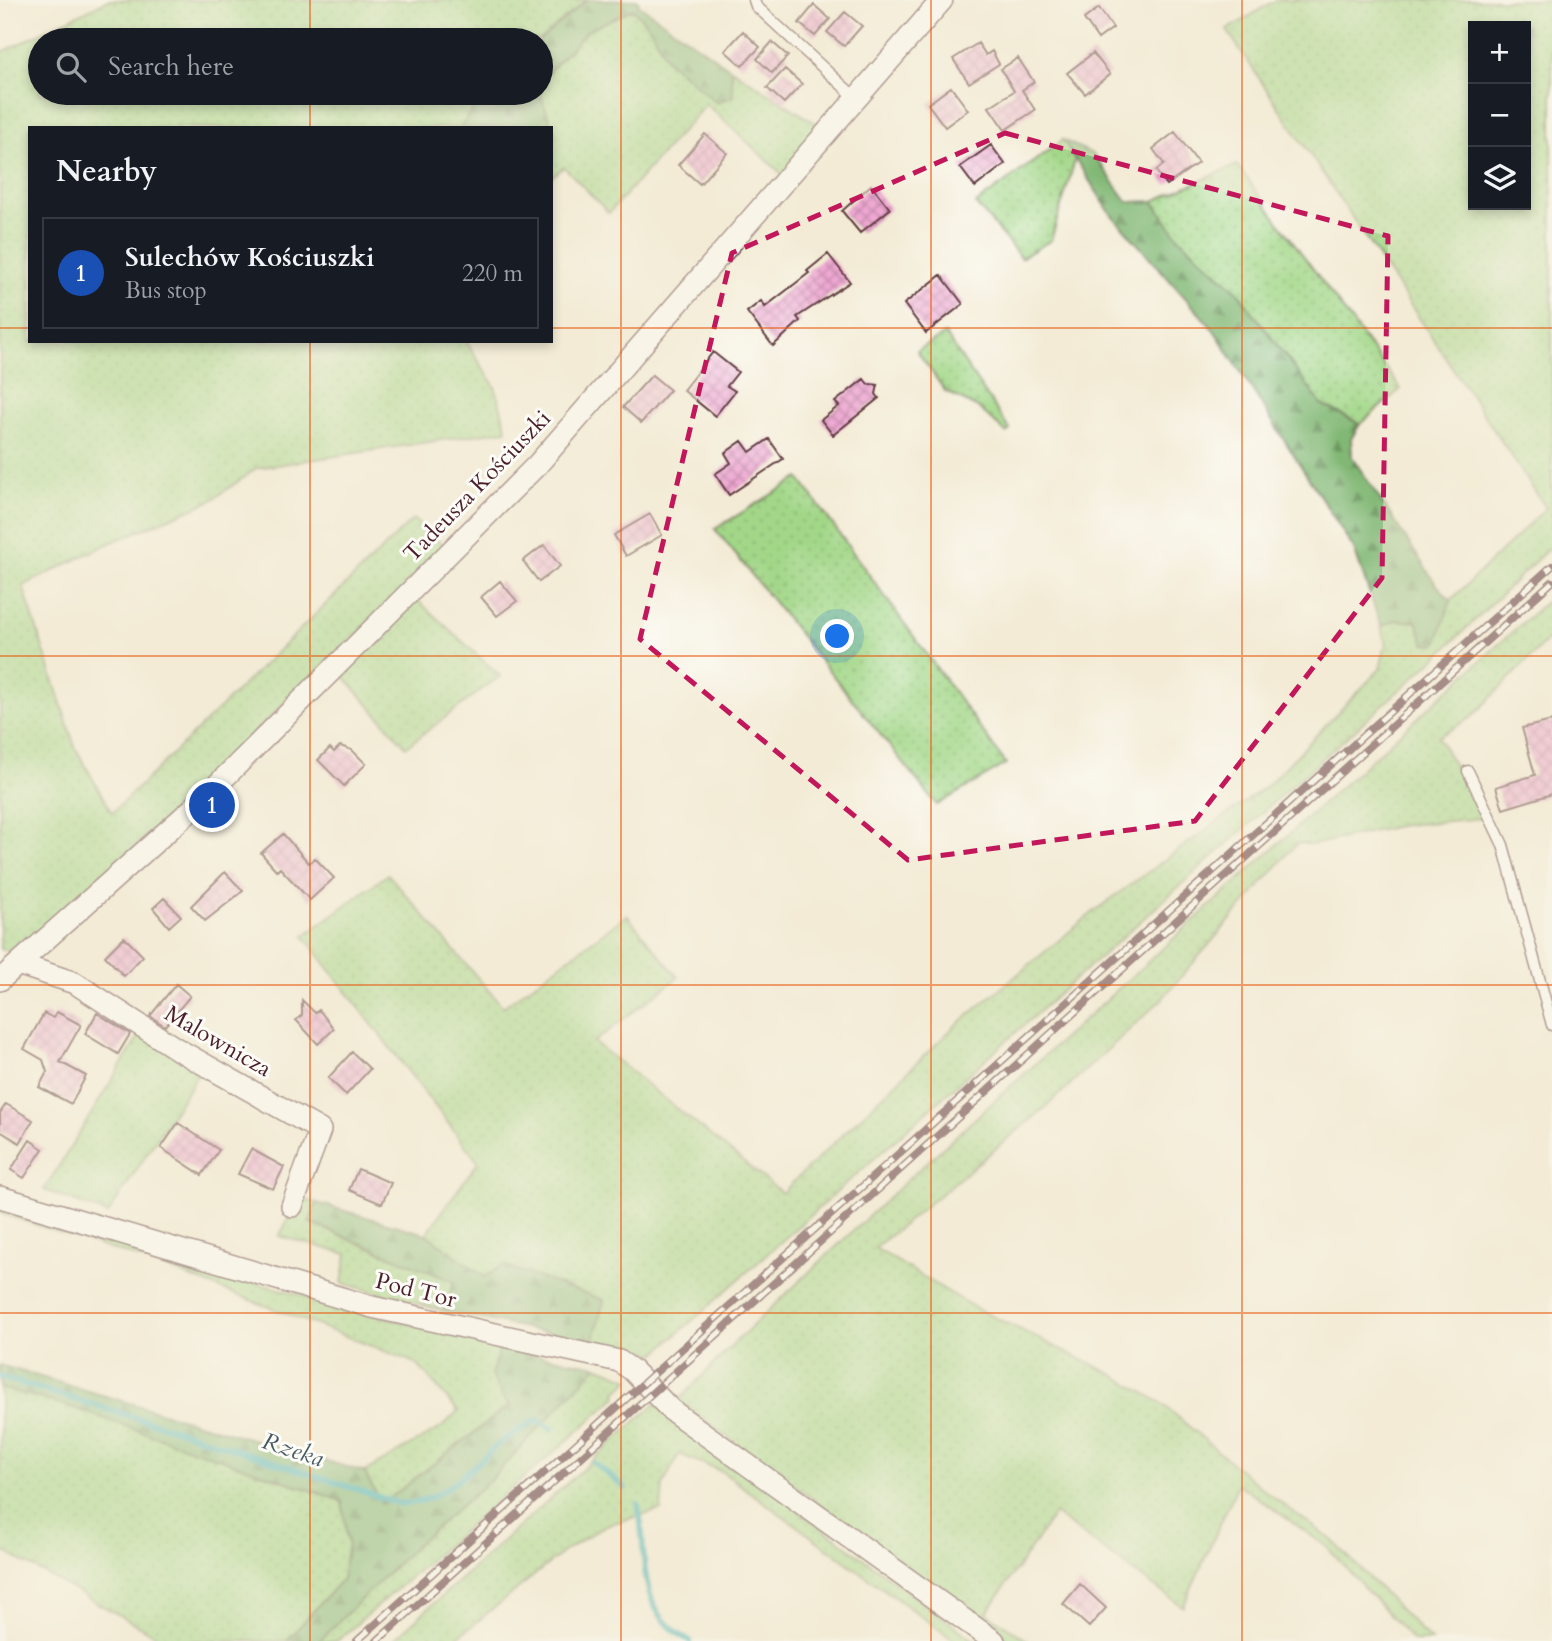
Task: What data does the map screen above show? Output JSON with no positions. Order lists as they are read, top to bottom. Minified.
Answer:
{"streets":{"street":["Tadeusza Kościuszki","Malownicza","Pod Tor"]},"crossings":[["Tadeusza Kościuszki","Malownicza"]],"water":["Rzeka"],"page":{"map_buttons":["+","−"],"search":"Search here","heading":"Nearby","list":[{"mark":"1","name":"Sulechów Kościuszki","note":"Bus stop","value":"220 m"}],"pins":"1"}}
